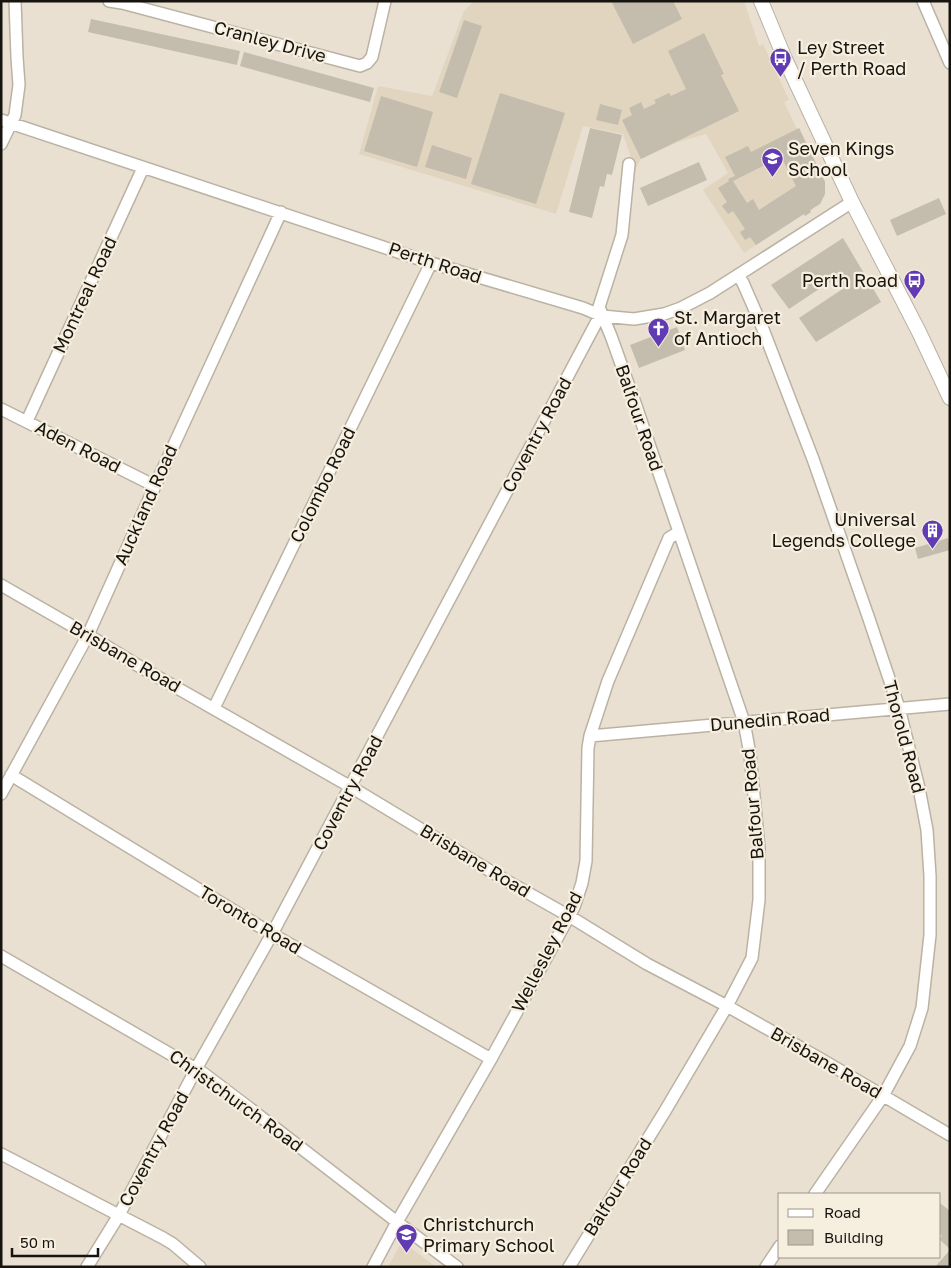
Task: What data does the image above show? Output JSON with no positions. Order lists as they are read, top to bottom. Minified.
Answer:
{"streets":{"street":["Cranley Drive","Perth Road","Montreal Road","Balfour Road","Coventry Road","Aden Road","Colombo Road","Auckland Road","Brisbane Road","Dunedin Road","Thorold Road","Toronto Road","Wellesley Road","Christchurch Road"]},"crossings":[["Perth Road","Montreal Road"],["Perth Road","Balfour Road"],["Perth Road","Coventry Road"],["Perth Road","Colombo Road"],["Perth Road","Auckland Road"],["Perth Road","Thorold Road"],["Montreal Road","Aden Road"],["Balfour Road","Coventry Road"],["Balfour Road","Brisbane Road"],["Balfour Road","Dunedin Road"],["Balfour Road","Wellesley Road"],["Coventry Road","Brisbane Road"],["Coventry Road","Toronto Road"],["Coventry Road","Christchurch Road"],["Aden Road","Auckland Road"],["Colombo Road","Brisbane Road"],["Auckland Road","Brisbane Road"],["Auckland Road","Toronto Road"],["Brisbane Road","Thorold Road"],["Brisbane Road","Wellesley Road"],["Dunedin Road","Thorold Road"],["Dunedin Road","Wellesley Road"],["Toronto Road","Wellesley Road"],["Wellesley Road","Christchurch Road"]],"places":{"bus stop":["Ley Street / Perth Road","Perth Road"],"school or university":["Seven Kings School","Christchurch Primary School"],"church":["St. Margaret of Antioch"],"building":["Universal Legends College"]},"legend":["Road","Building"],"scale_bar":"50 m"}
